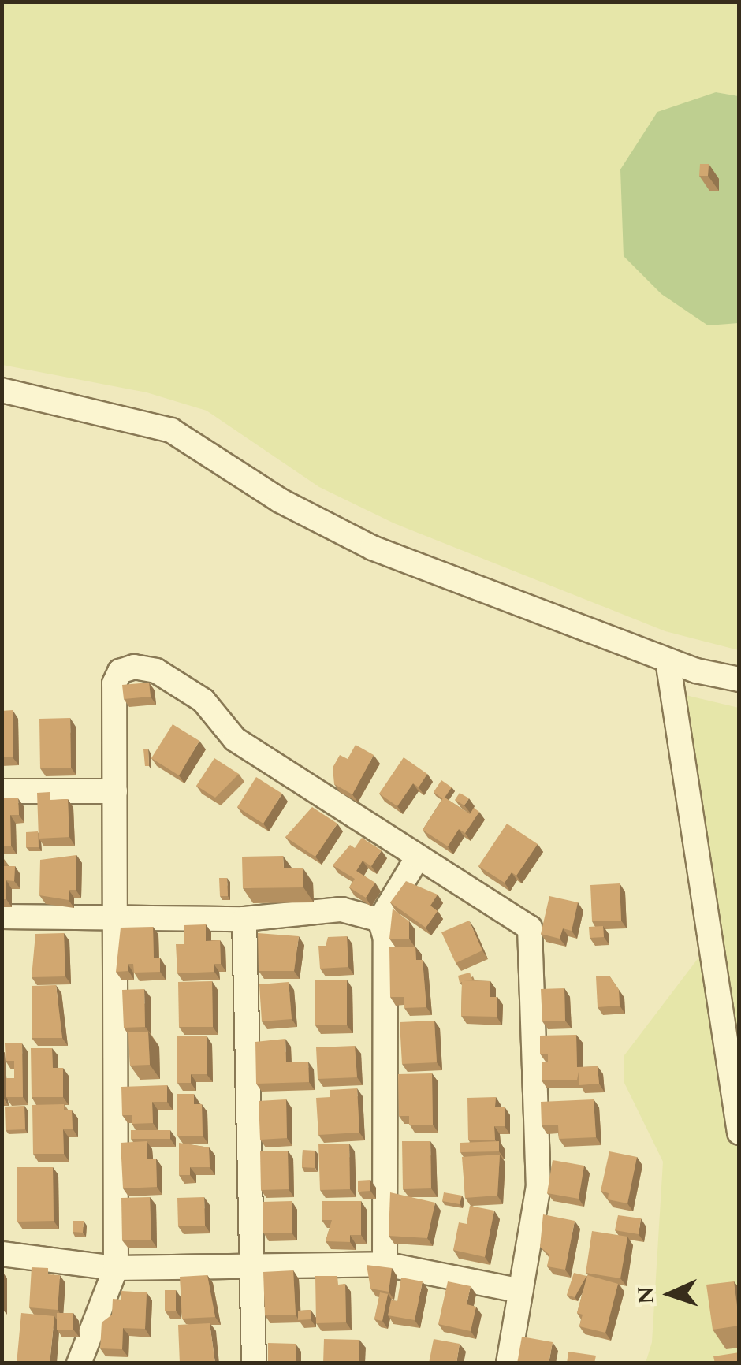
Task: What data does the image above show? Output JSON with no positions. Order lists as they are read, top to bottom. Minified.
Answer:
{"north":"left"}
